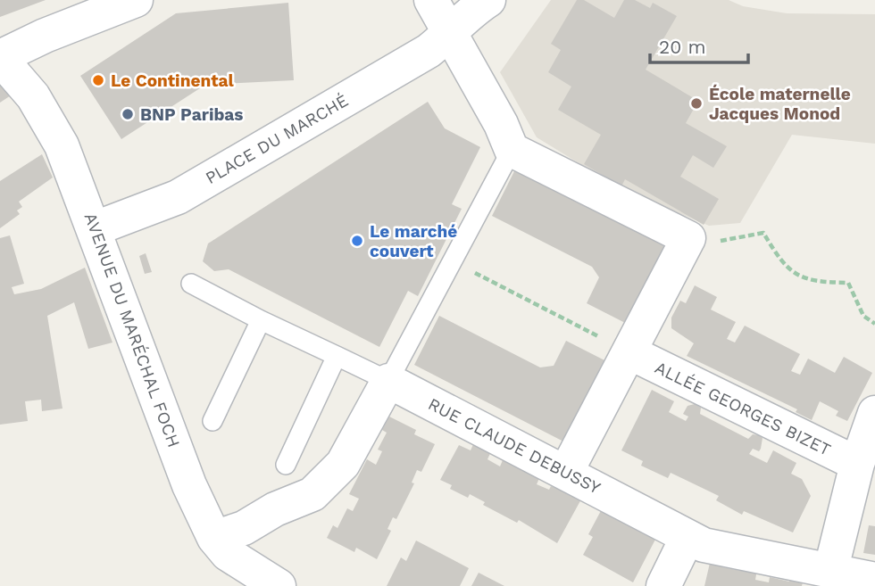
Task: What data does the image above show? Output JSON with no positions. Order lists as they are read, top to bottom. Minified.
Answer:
{"streets":{"street":["PLACE DU MARCHÉ","AVENUE DU MARÉCHAL FOCH","ALLÉE GEORGES BIZET","RUE CLAUDE DEBUSSY"]},"crossings":[["PLACE DU MARCHÉ","AVENUE DU MARÉCHAL FOCH"]],"places":["Le Continental","École maternelle Jacques Monod","BNP Paribas","Le marché couvert"],"scale_bar":"20 m"}
